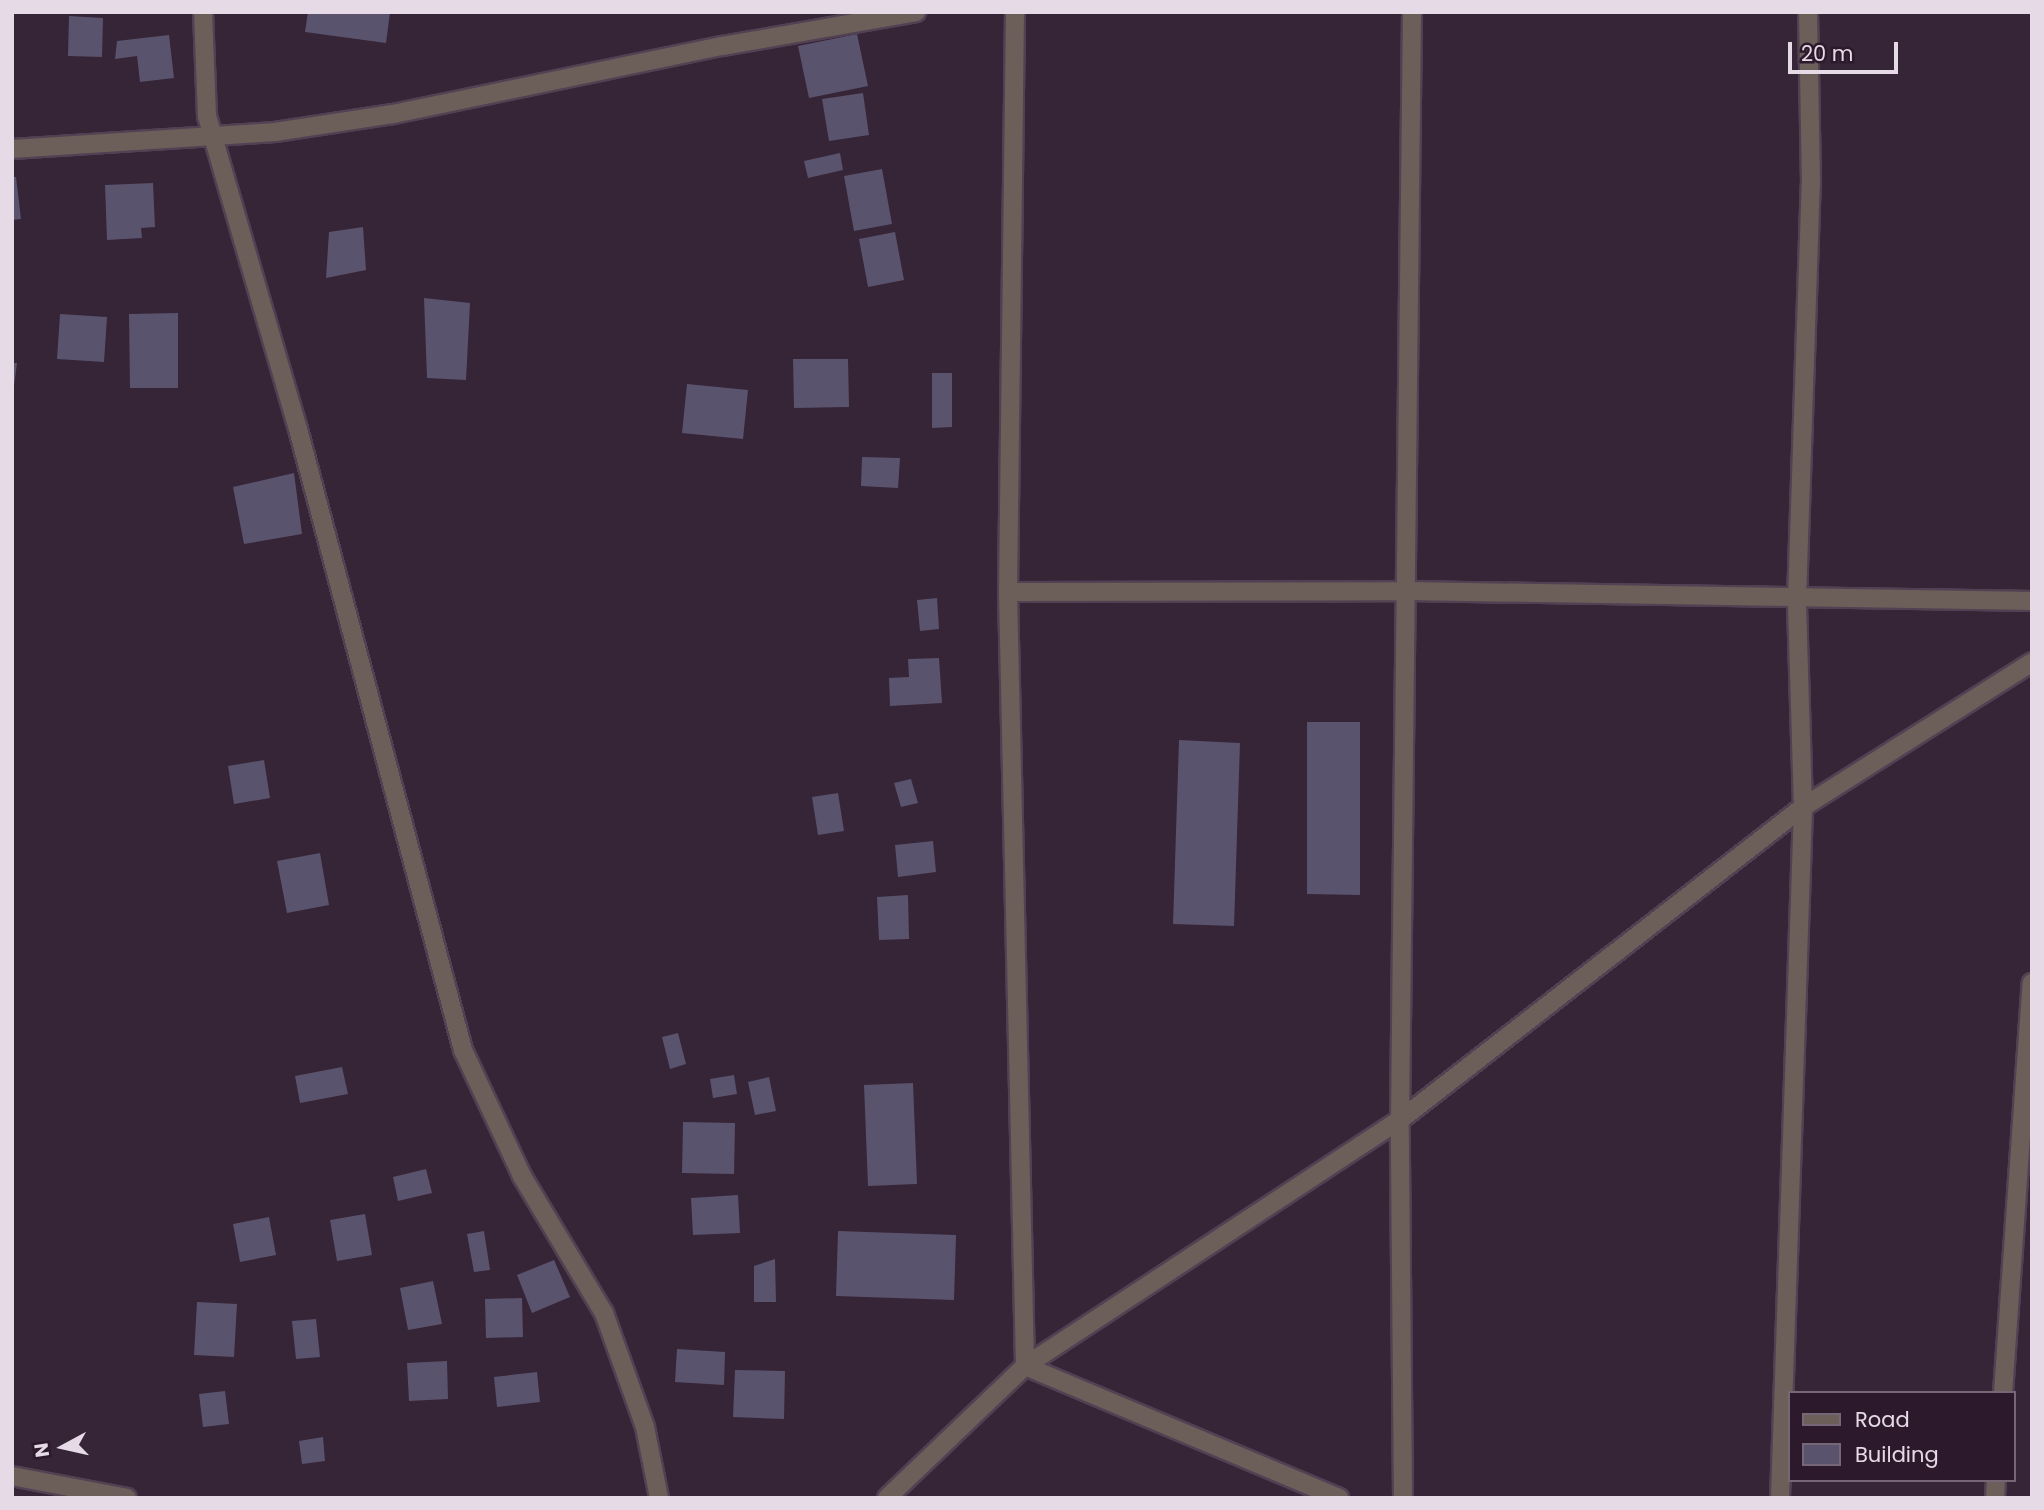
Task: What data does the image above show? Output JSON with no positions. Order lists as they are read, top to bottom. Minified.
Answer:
{"legend":["Road","Building"],"scale_bar":"20 m","north":"left"}
